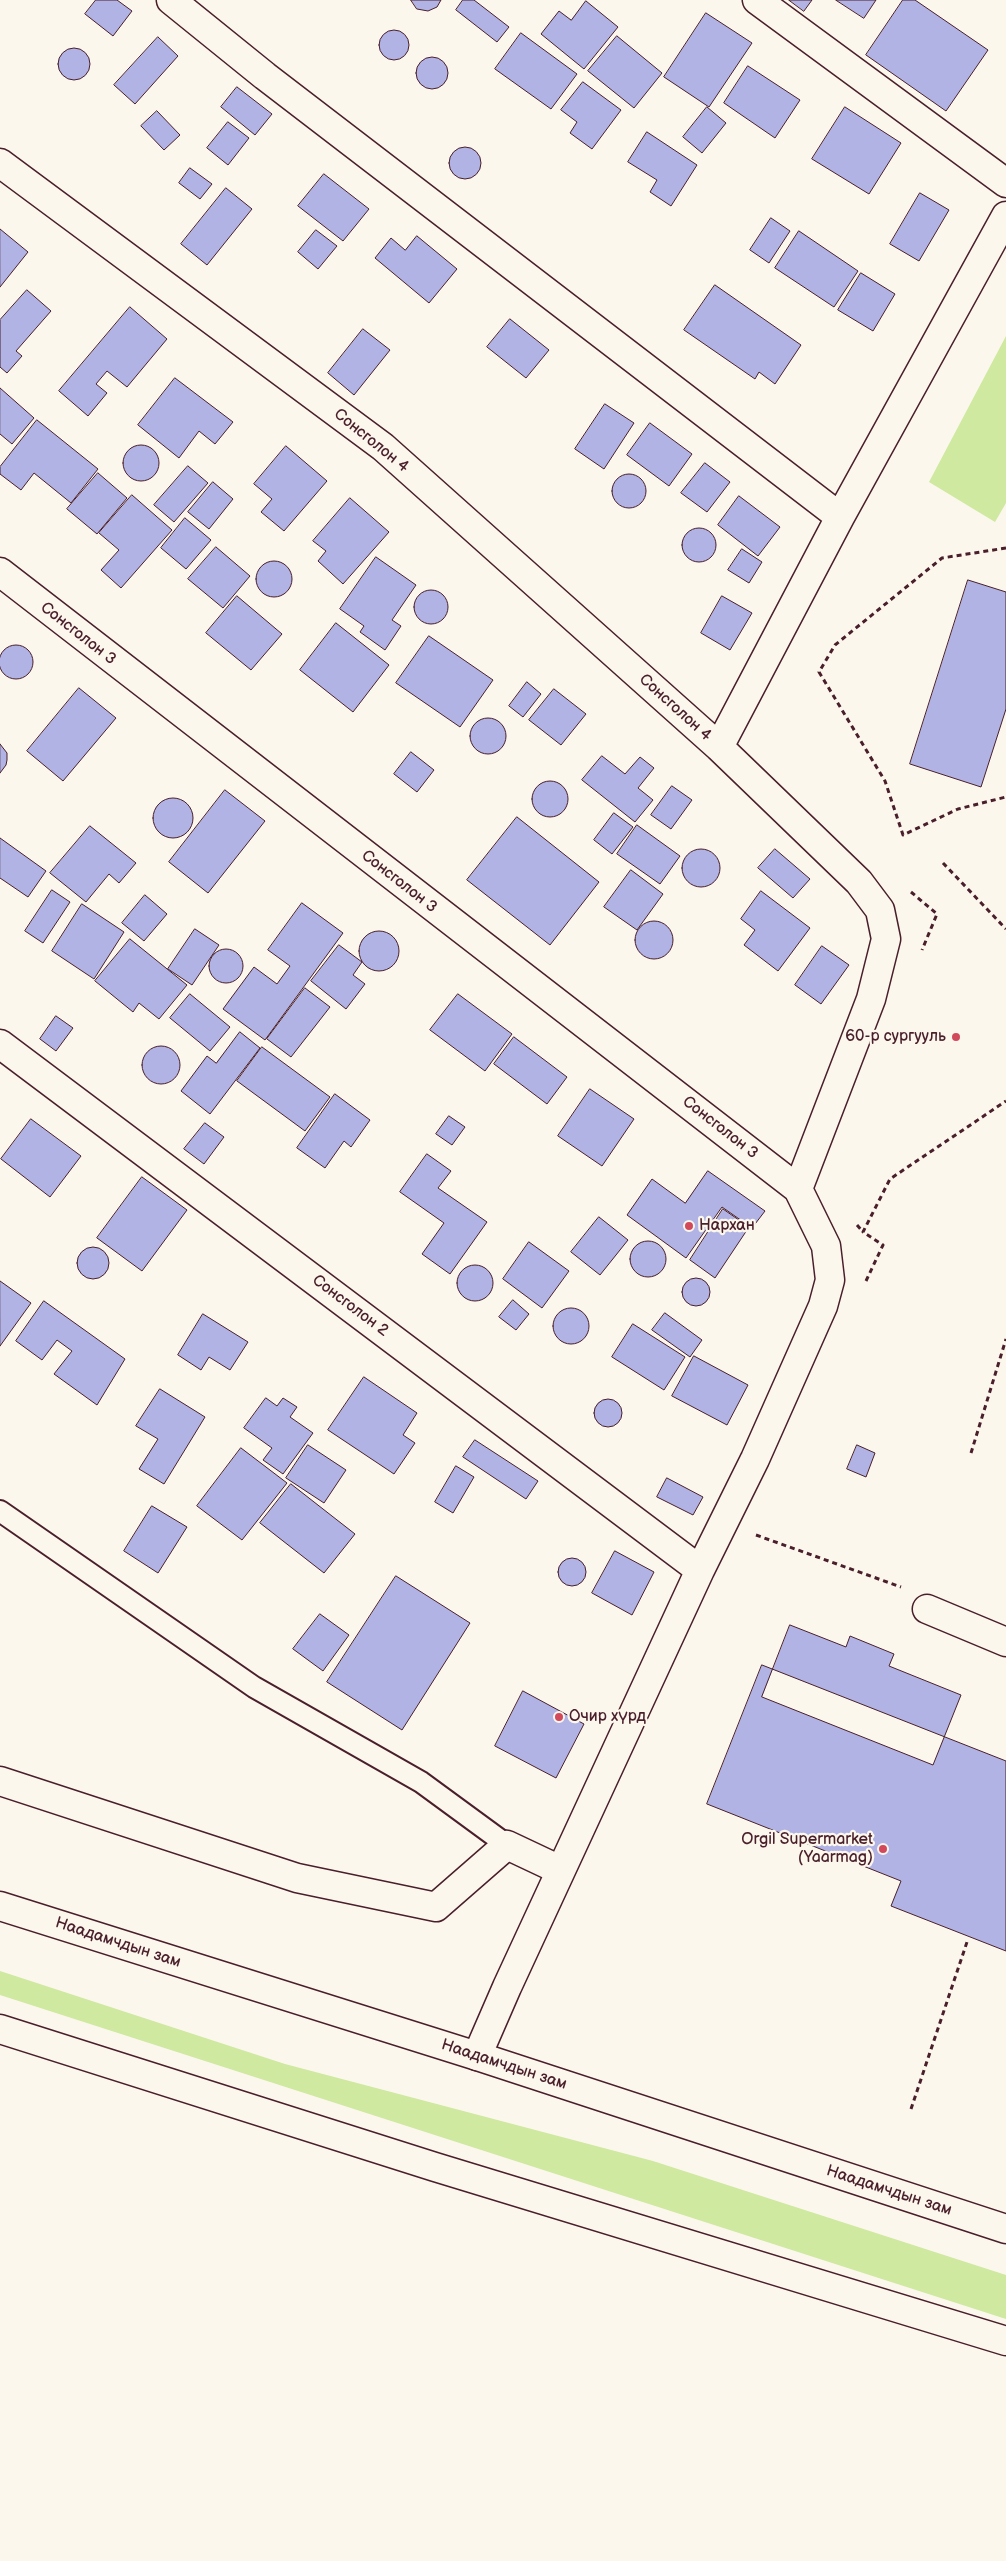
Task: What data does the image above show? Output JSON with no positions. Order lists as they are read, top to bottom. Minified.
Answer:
{"streets":{"main road":["Сонсголон 4","Сонсголон 3","Сонсголон 2","Наадамчдын зам"]},"crossings":[["Сонсголон 4","Сонсголон 3"]],"places":["60-р сургууль","Нархан","Очир хүрд","Orgil Supermarket (Yaarmag)"]}
